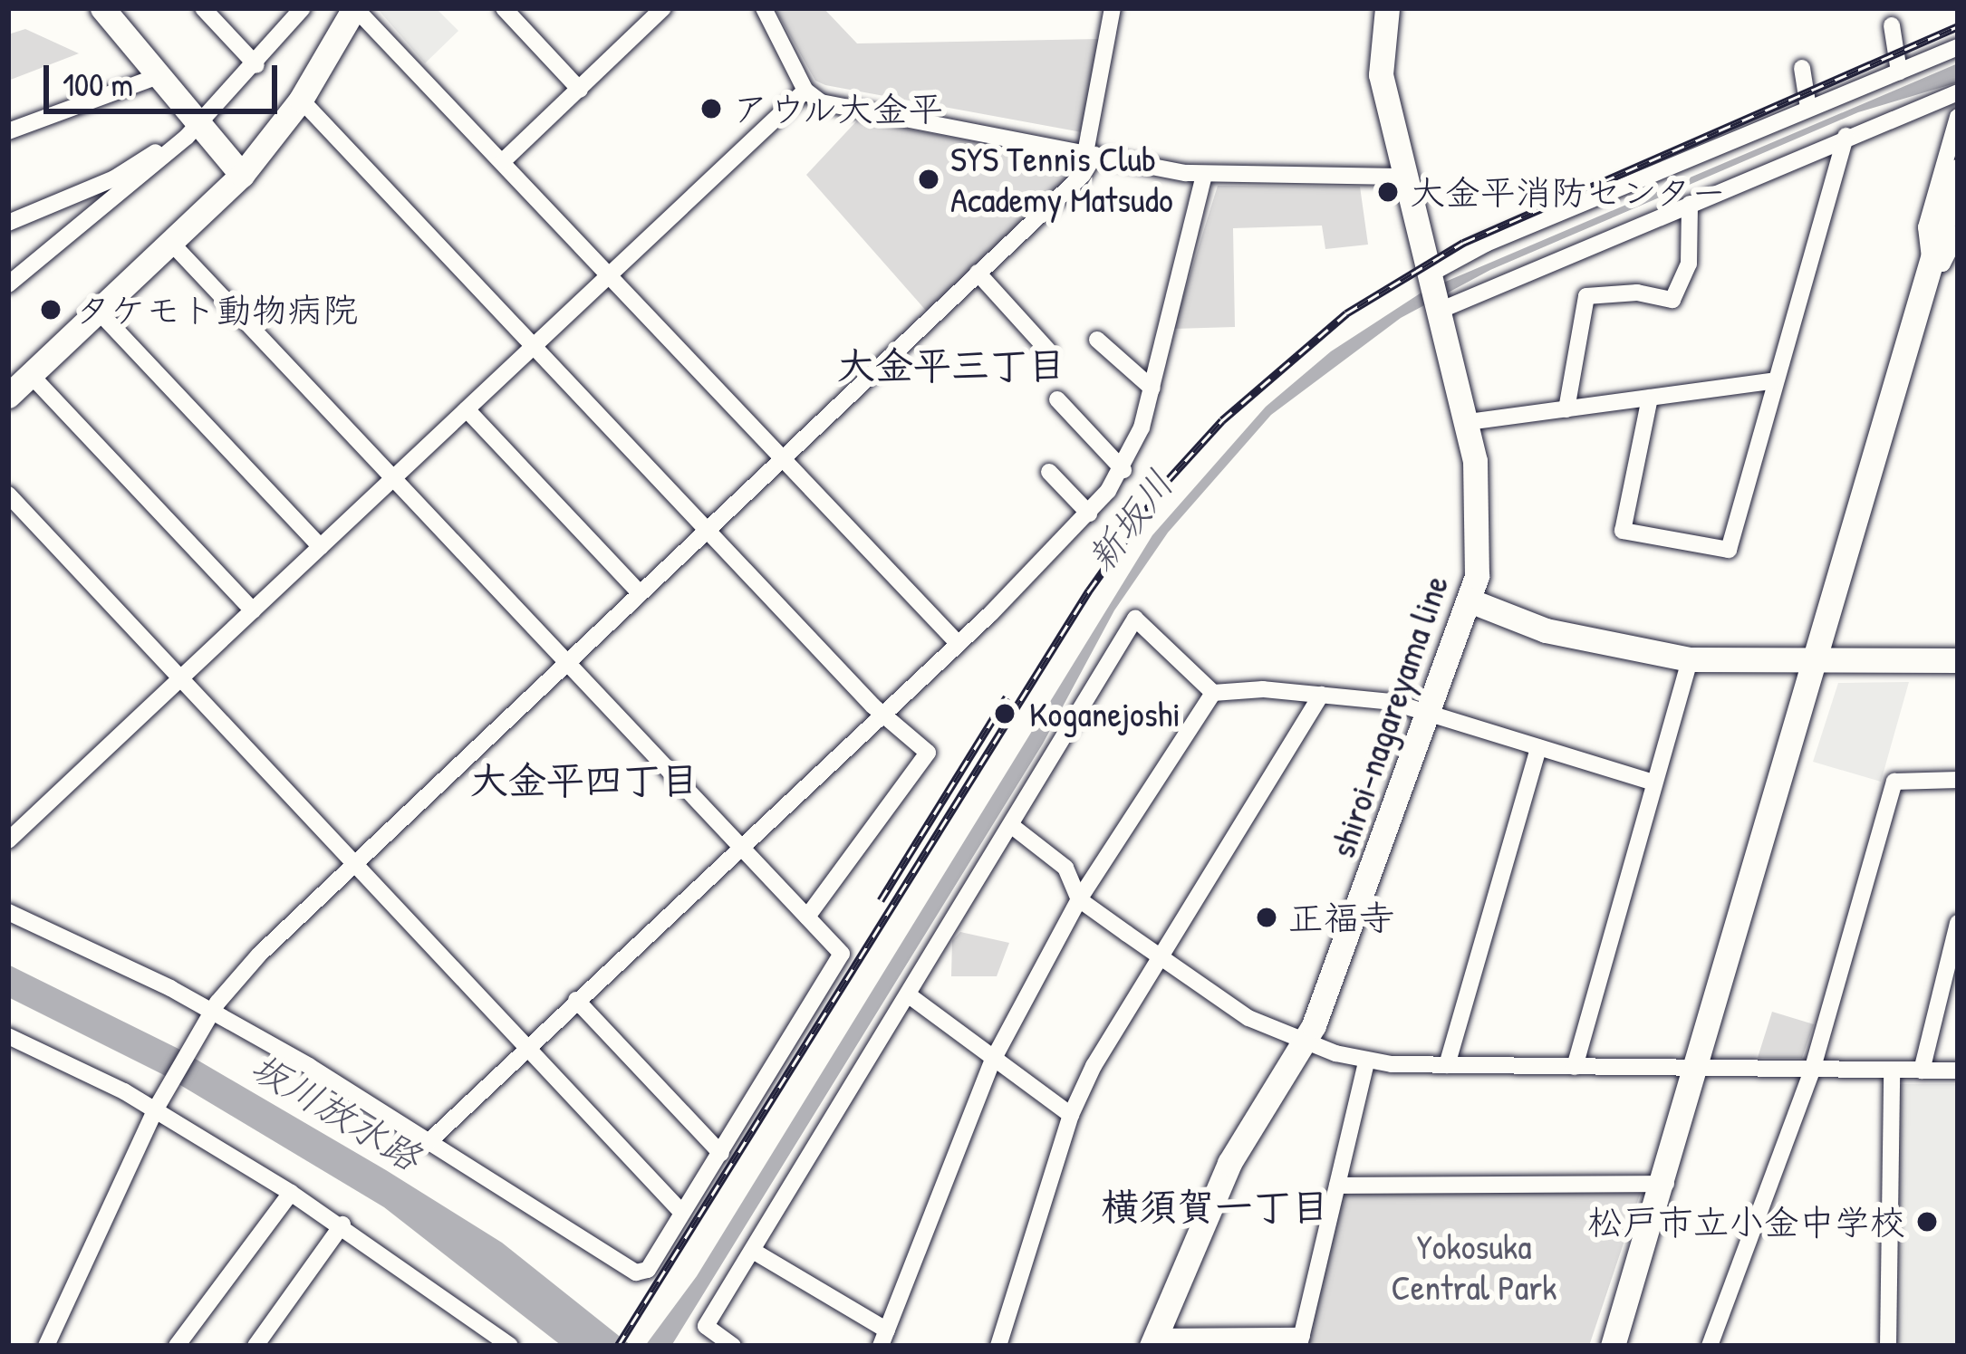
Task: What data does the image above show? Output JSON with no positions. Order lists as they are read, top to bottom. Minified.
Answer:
{"streets":{"street":["shiroi-nagareyama line"]},"districts":["大金平三丁目","大金平四丁目","横須賀一丁目"],"water":["新坂川","坂川放水路"],"parks":["Yokosuka Central Park"],"places":["アウル大金平","SYS Tennis Club Academy Matsudo","大金平消防センター","タケモト動物病院","Koganejoshi","正福寺","松戸市立小金中学校"],"scale_bar":"100 m"}
